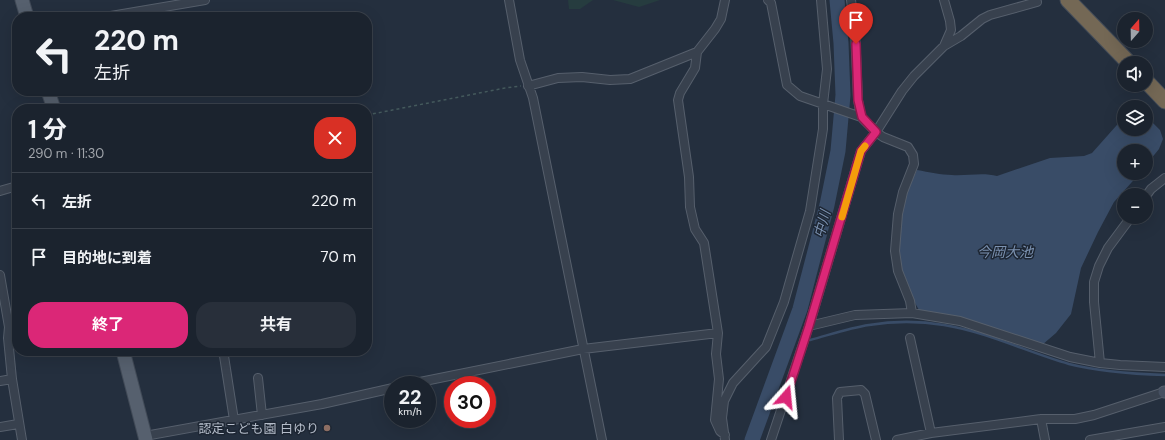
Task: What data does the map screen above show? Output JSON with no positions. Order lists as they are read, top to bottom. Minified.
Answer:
{"water":["中川","今岡大池"],"places":["認定こども園 白ゆり"],"north":"top","page":{"map_buttons":["+","−"],"turn":["220 m","左折"],"heading":["1 分","290 m · 11:30"],"list":[{"name":"左折","value":"220 m"},{"name":"目的地に到着","value":"70 m"}],"buttons":["終了","共有"],"speed":"22 km/h","limit":"30"}}
